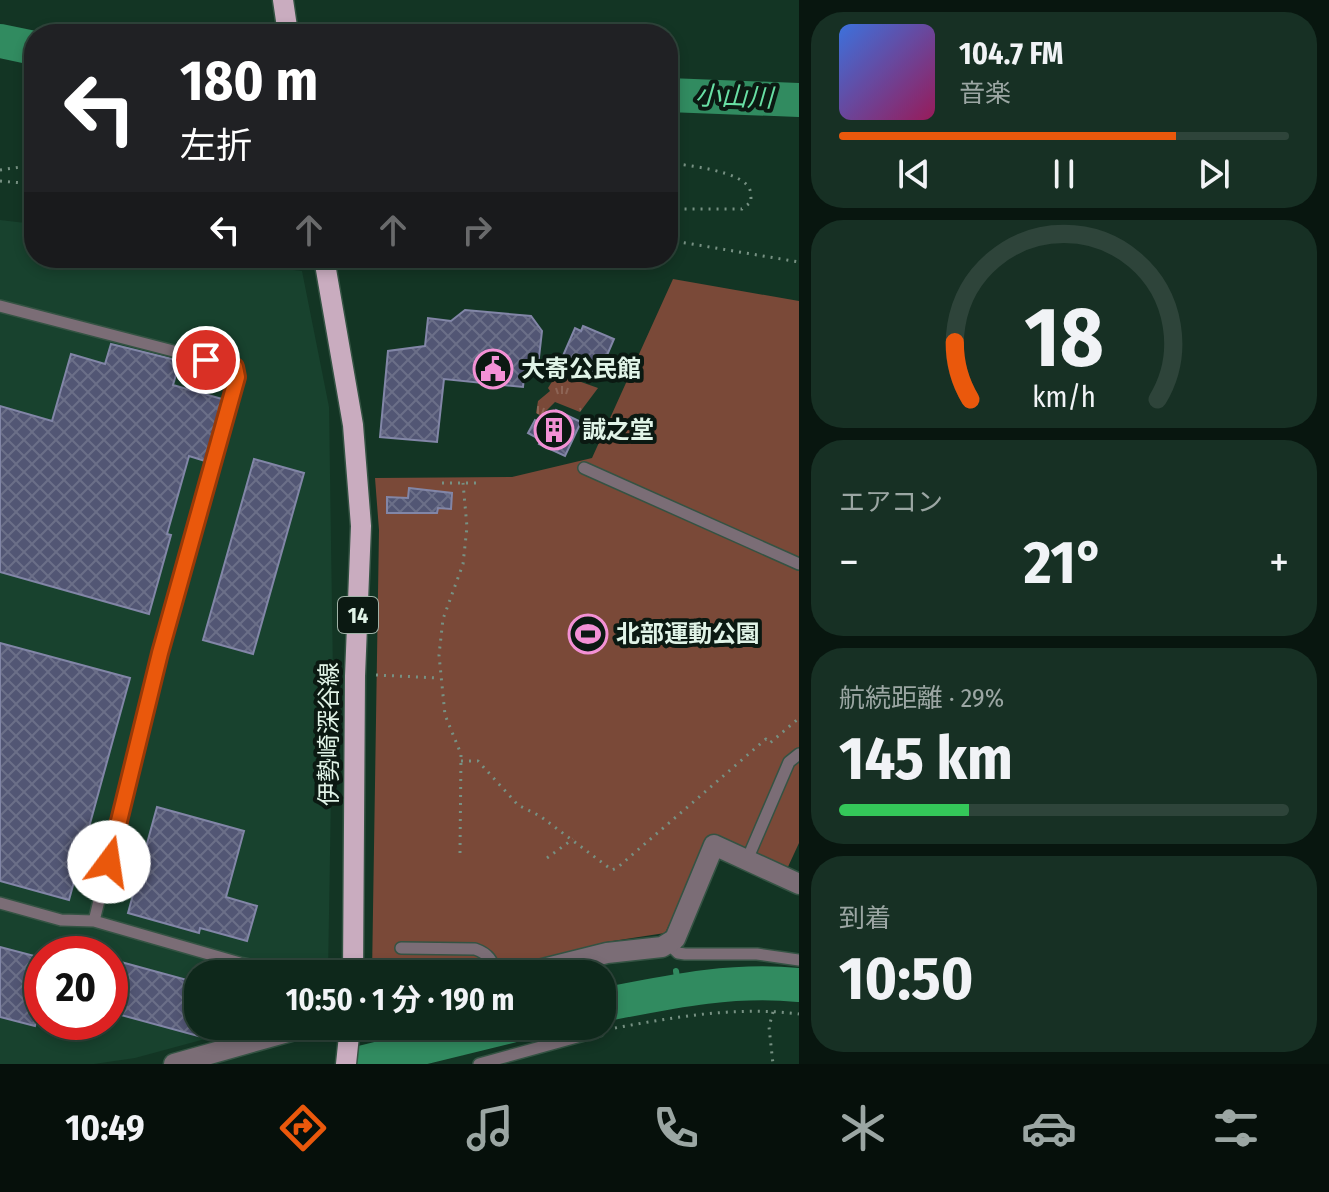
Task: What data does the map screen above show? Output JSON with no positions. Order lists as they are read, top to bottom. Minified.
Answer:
{"streets":{"main road":["14","伊勢崎深谷線"]},"water":["小山川"],"places":{"public building":["大寄公民館"],"building":["誠之堂"],"sports":["北部運動公園"]},"page":{"turn":["180 m","左折"],"song":["104.7 FM","音楽"],"tile":["エアコン",["航続距離 · 29%","145 km"],["到着","10:50"]],"heat":["−","21°","+"],"limit":"20","trip":"10:50 · 1 分 · 190 m","tabs":"10:49","gauge":["18","km/h"]}}
